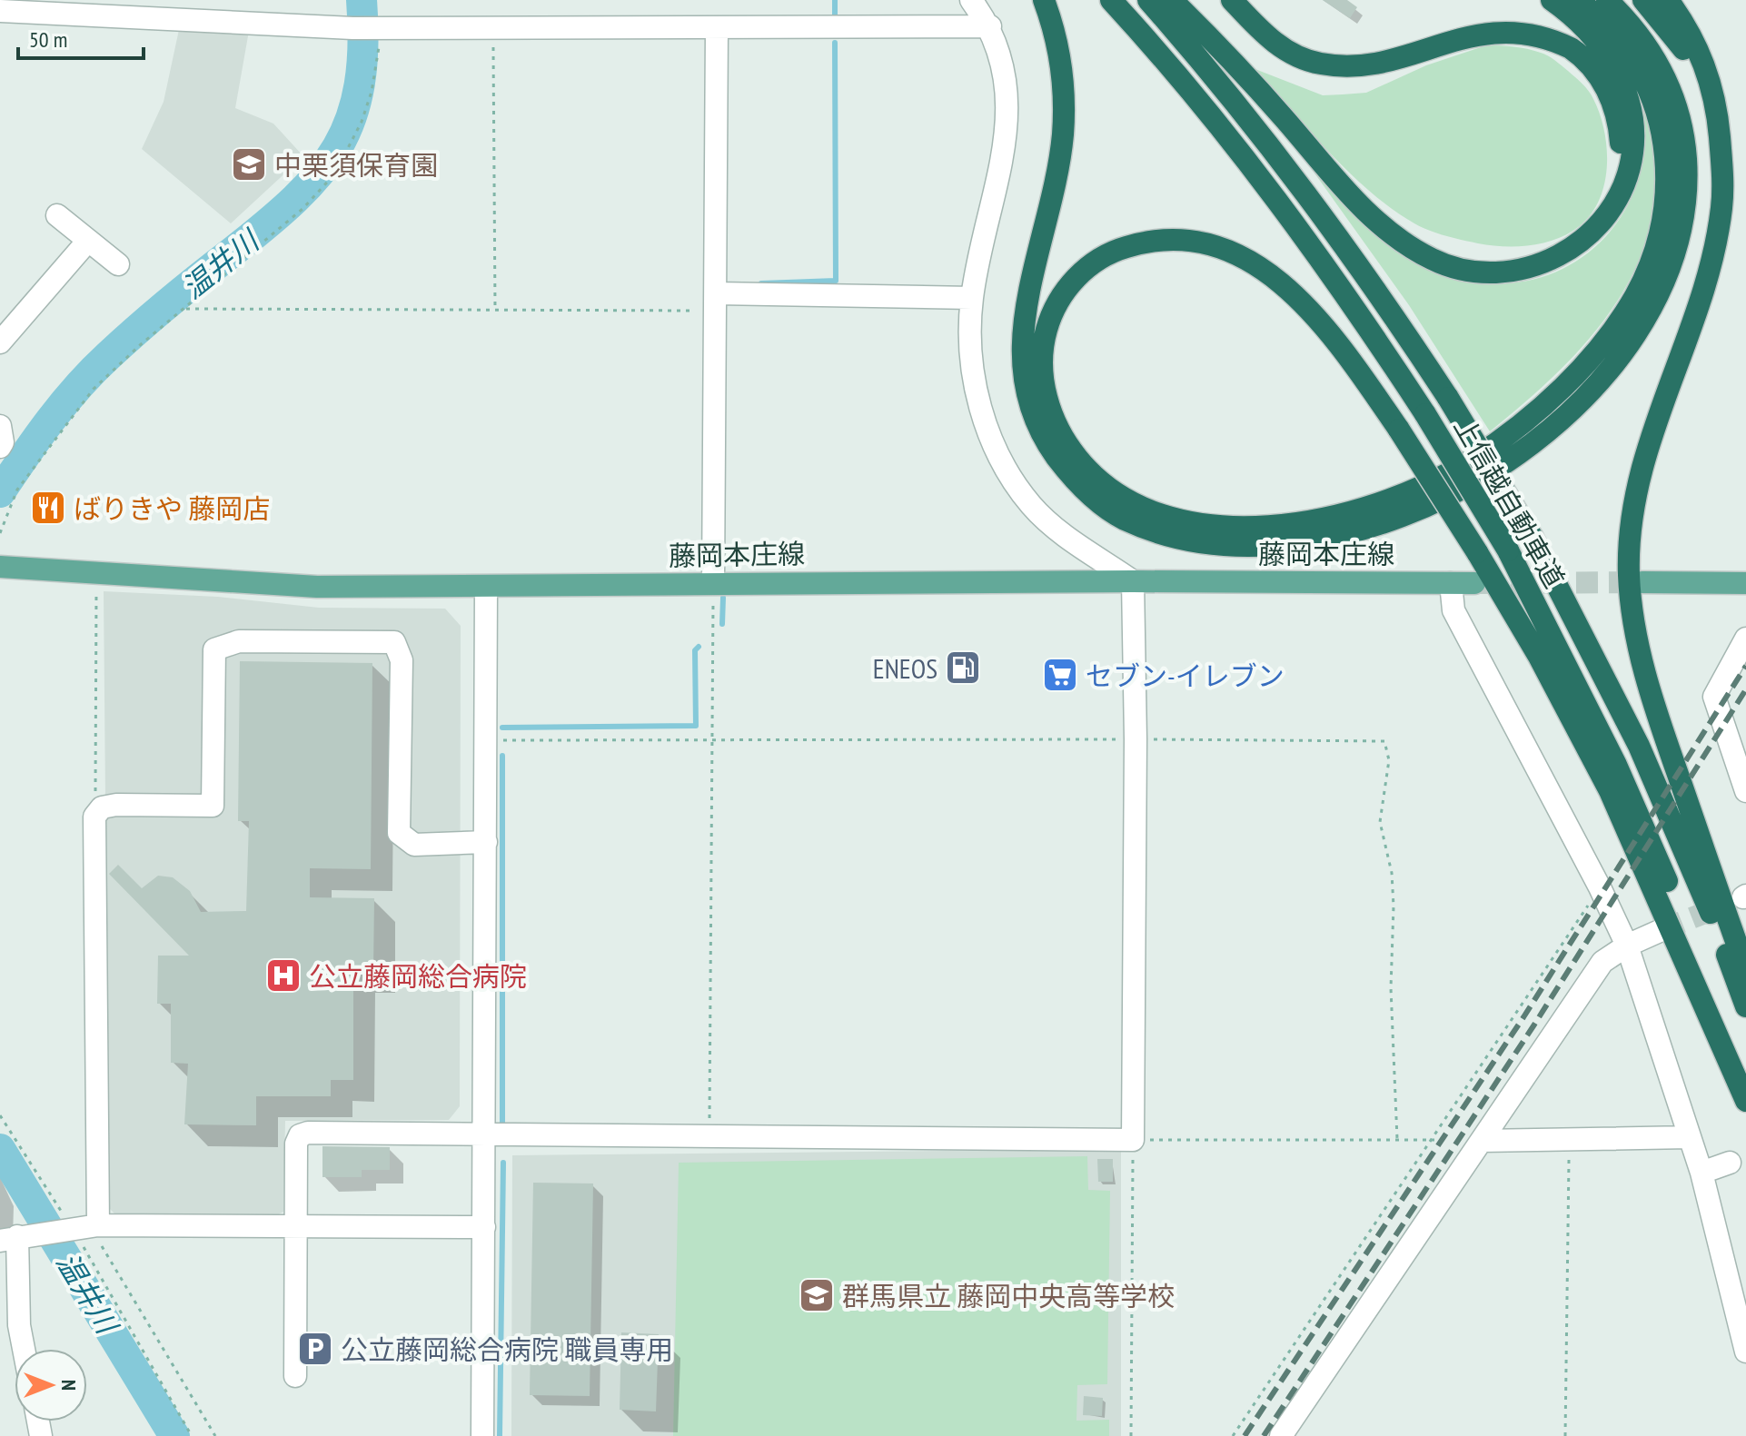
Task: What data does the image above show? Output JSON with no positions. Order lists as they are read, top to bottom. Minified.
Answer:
{"streets":{"highway":["上信越自動車道"],"main road":["藤岡本庄線"]},"water":["温井川"],"places":{"school or university":["中栗須保育園","群馬県立 藤岡中央高等学校"],"restaurant":["ばりきや 藤岡店"],"fuel station":["ENEOS"],"supermarket":["セブン-イレブン"],"hospital":["公立藤岡総合病院"],"parking":["公立藤岡総合病院 職員専用"]},"scale_bar":"50 m","north":"right"}
